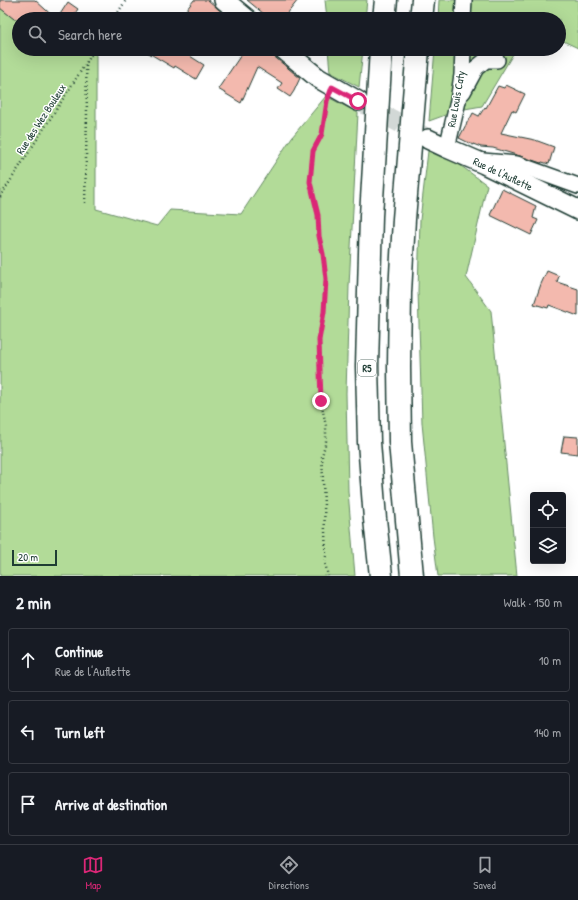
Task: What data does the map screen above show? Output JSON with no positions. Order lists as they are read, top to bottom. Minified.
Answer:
{"streets":{"highway":["R5"],"street":["Rue Louis Caty","Rue de l'Auflette"],"path":["Rue des Wez Bouleux"]},"crossings":[["Rue Louis Caty","Rue de l'Auflette"]],"scale_bar":"20 m","page":{"search":"Search here","scale":"20 m","heading":["2 min","Walk · 150 m"],"list":[["Continue","Rue de l'Auflette","10 m"],["Turn left","140 m"],"Arrive at destination"],"nav":["Map","Directions","Saved"]}}
